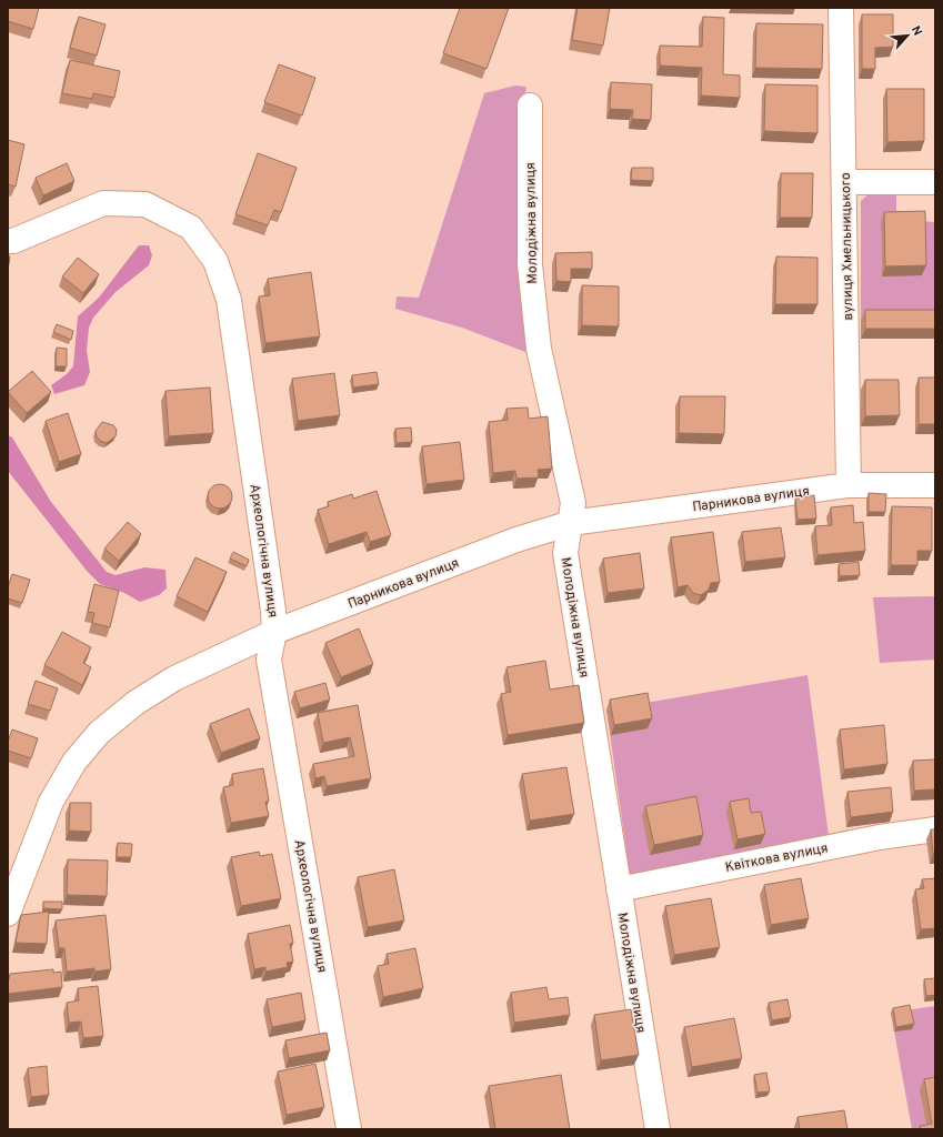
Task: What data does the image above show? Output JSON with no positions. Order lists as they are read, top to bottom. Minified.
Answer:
{"streets":{"street":["Молодіжна вулиця","вулиця Хмельницького","Парникова вулиця","Археологічна вулиця","Квіткова вулиця"]},"crossings":[["Молодіжна вулиця","Парникова вулиця"],["Молодіжна вулиця","Квіткова вулиця"],["вулиця Хмельницького","Парникова вулиця"],["Парникова вулиця","Археологічна вулиця"]],"north":"top right"}
